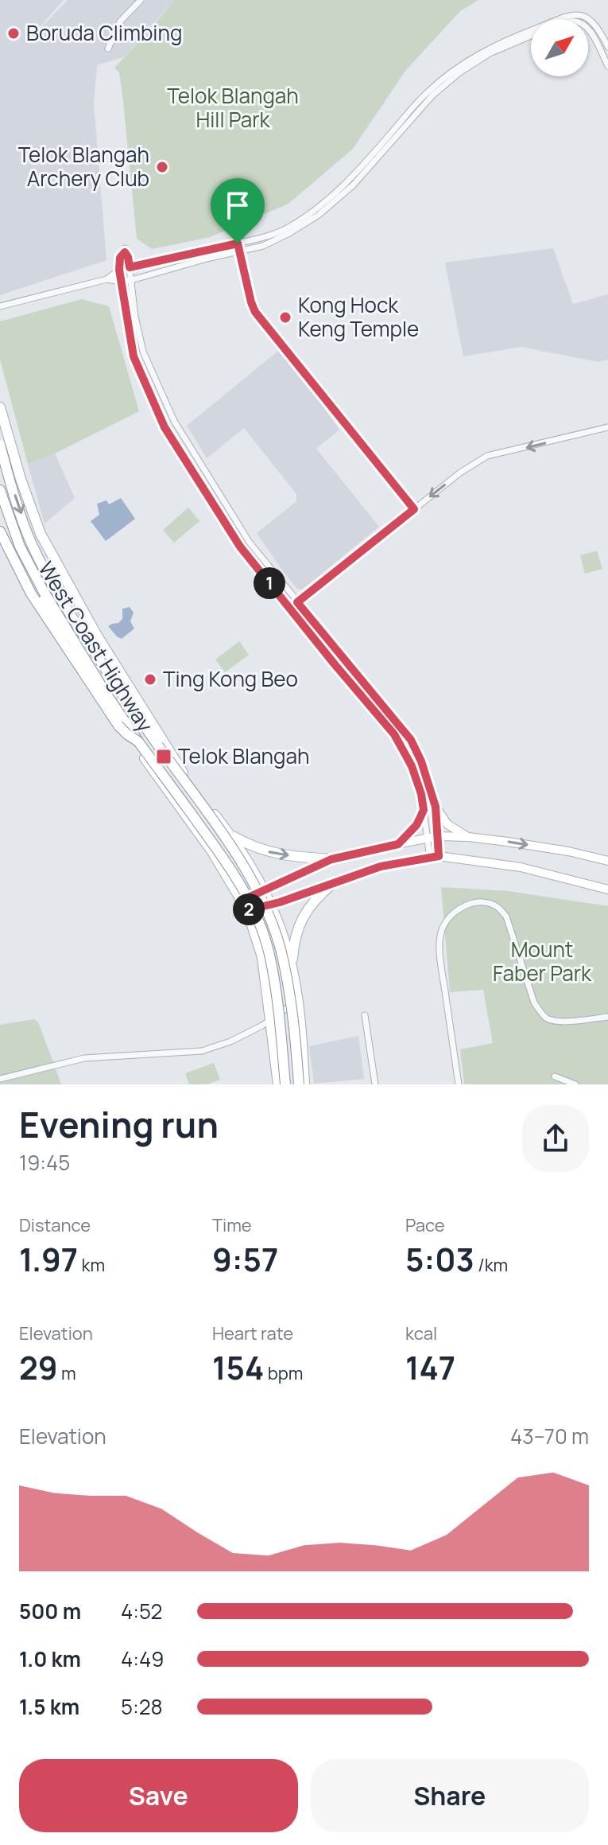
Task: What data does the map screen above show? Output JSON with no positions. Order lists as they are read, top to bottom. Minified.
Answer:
{"streets":{"main road":["West Coast Highway"]},"parks":["Telok Blangah Hill Park","Mount Faber Park"],"places":{"other":["Boruda Climbing","Telok Blangah Archery Club","Kong Hock Keng Temple","Ting Kong Beo"],"transit":["Telok Blangah"]},"north":"top right","page":{"pins":["1","2"],"heading":["Evening run","19:45"],"stats":[["Distance","1.97 km"],["Time","9:57"],["Pace","5:03 /km"],["Elevation","29 m"],["Heart rate","154 bpm"],["kcal","147"]],"chart":["Elevation","43–70 m"],"list":[{"name":"500 m","note":"4:52"},{"name":"1.0 km","note":"4:49"},{"name":"1.5 km","note":"5:28"}],"buttons":["Save","Share"]}}
